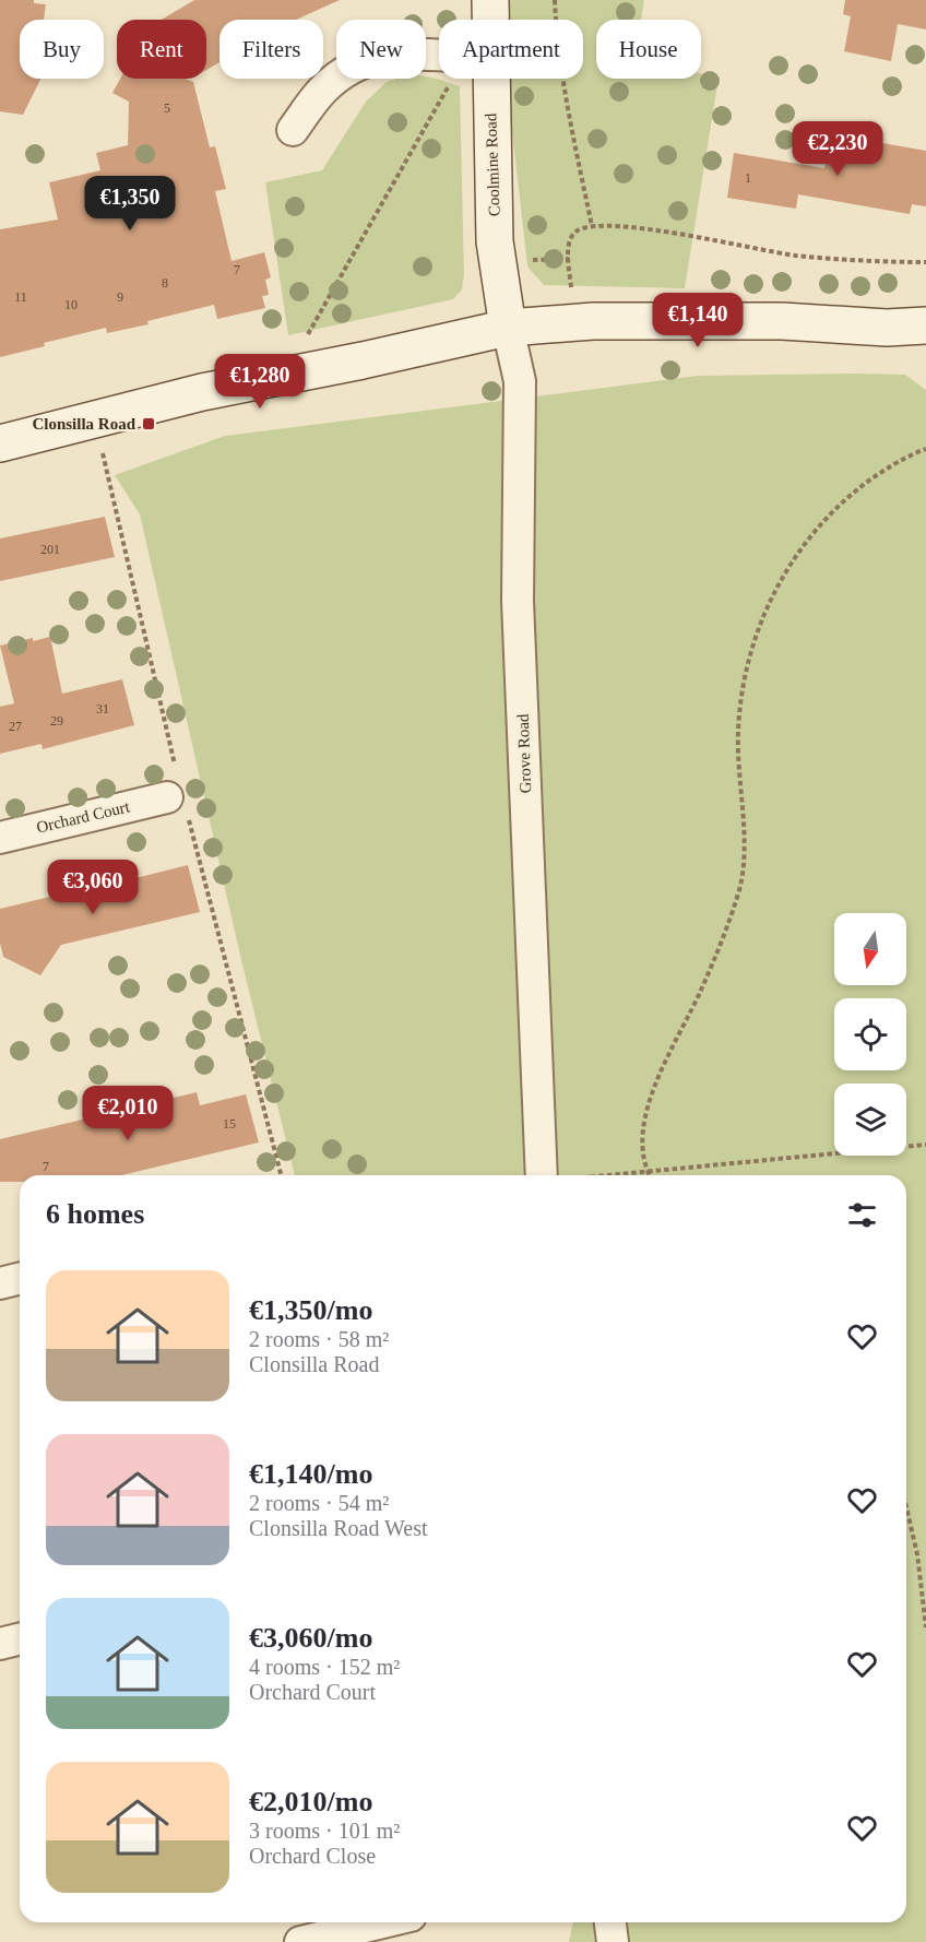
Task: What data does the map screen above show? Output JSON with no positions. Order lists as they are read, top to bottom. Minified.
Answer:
{"streets":{"street":["Coolmine Road","Grove Road","Orchard Court"]},"crossings":[["Coolmine Road","Grove Road"]],"places":{"transit":["Clonsilla Road"]},"house_numbers":["5","1","7","8","11","9","10","201","31","29","27","15","7"],"north":"bottom","page":{"chip":["Buy","Rent","Filters","New","Apartment","House"],"price":["€2,230","€1,350","€1,140","€1,280","€3,060","€2,010"],"heading":"6 homes","list":[{"name":"€1,350/mo","note":"2 rooms · 58 m² · Clonsilla Road"},{"name":"€1,140/mo","note":"2 rooms · 54 m² · Clonsilla Road West"},{"name":"€3,060/mo","note":"4 rooms · 152 m² · Orchard Court"},{"name":"€2,010/mo","note":"3 rooms · 101 m² · Orchard Close"}]}}
